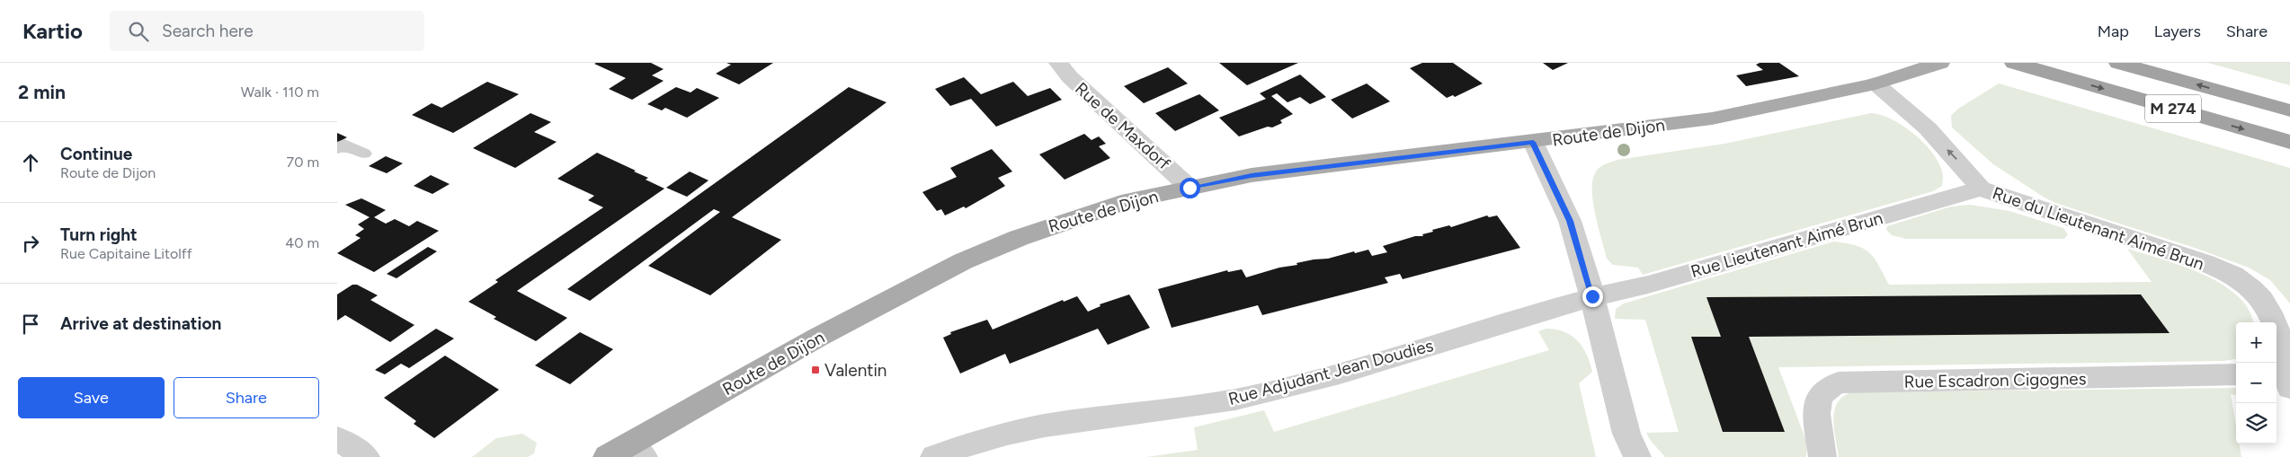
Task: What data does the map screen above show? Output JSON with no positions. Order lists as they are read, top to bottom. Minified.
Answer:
{"streets":{"highway":["M 274"],"main road":["Route de Dijon"],"street":["Rue de Maxdorf","Rue du Lieutenant Aimé Brun","Rue Lieutenant Aimé Brun","Rue Adjudant Jean Doudies","Rue Escadron Cigognes"]},"crossings":[["Rue de Maxdorf","Route de Dijon"],["Route de Dijon","Rue du Lieutenant Aimé Brun"],["Rue du Lieutenant Aimé Brun","Rue Lieutenant Aimé Brun"],["Rue Lieutenant Aimé Brun","Rue Adjudant Jean Doudies"]],"places":{"transit":["Valentin"]},"page":{"header":"Kartio","search":"Search here","nav":["Map","Layers","Share"],"heading":["2 min","Walk · 110 m"],"list":[["Continue","Route de Dijon","70 m"],["Turn right","Rue Capitaine Litolff","40 m"],"Arrive at destination"],"map_buttons":["+","−"],"buttons":["Save","Share"]}}
